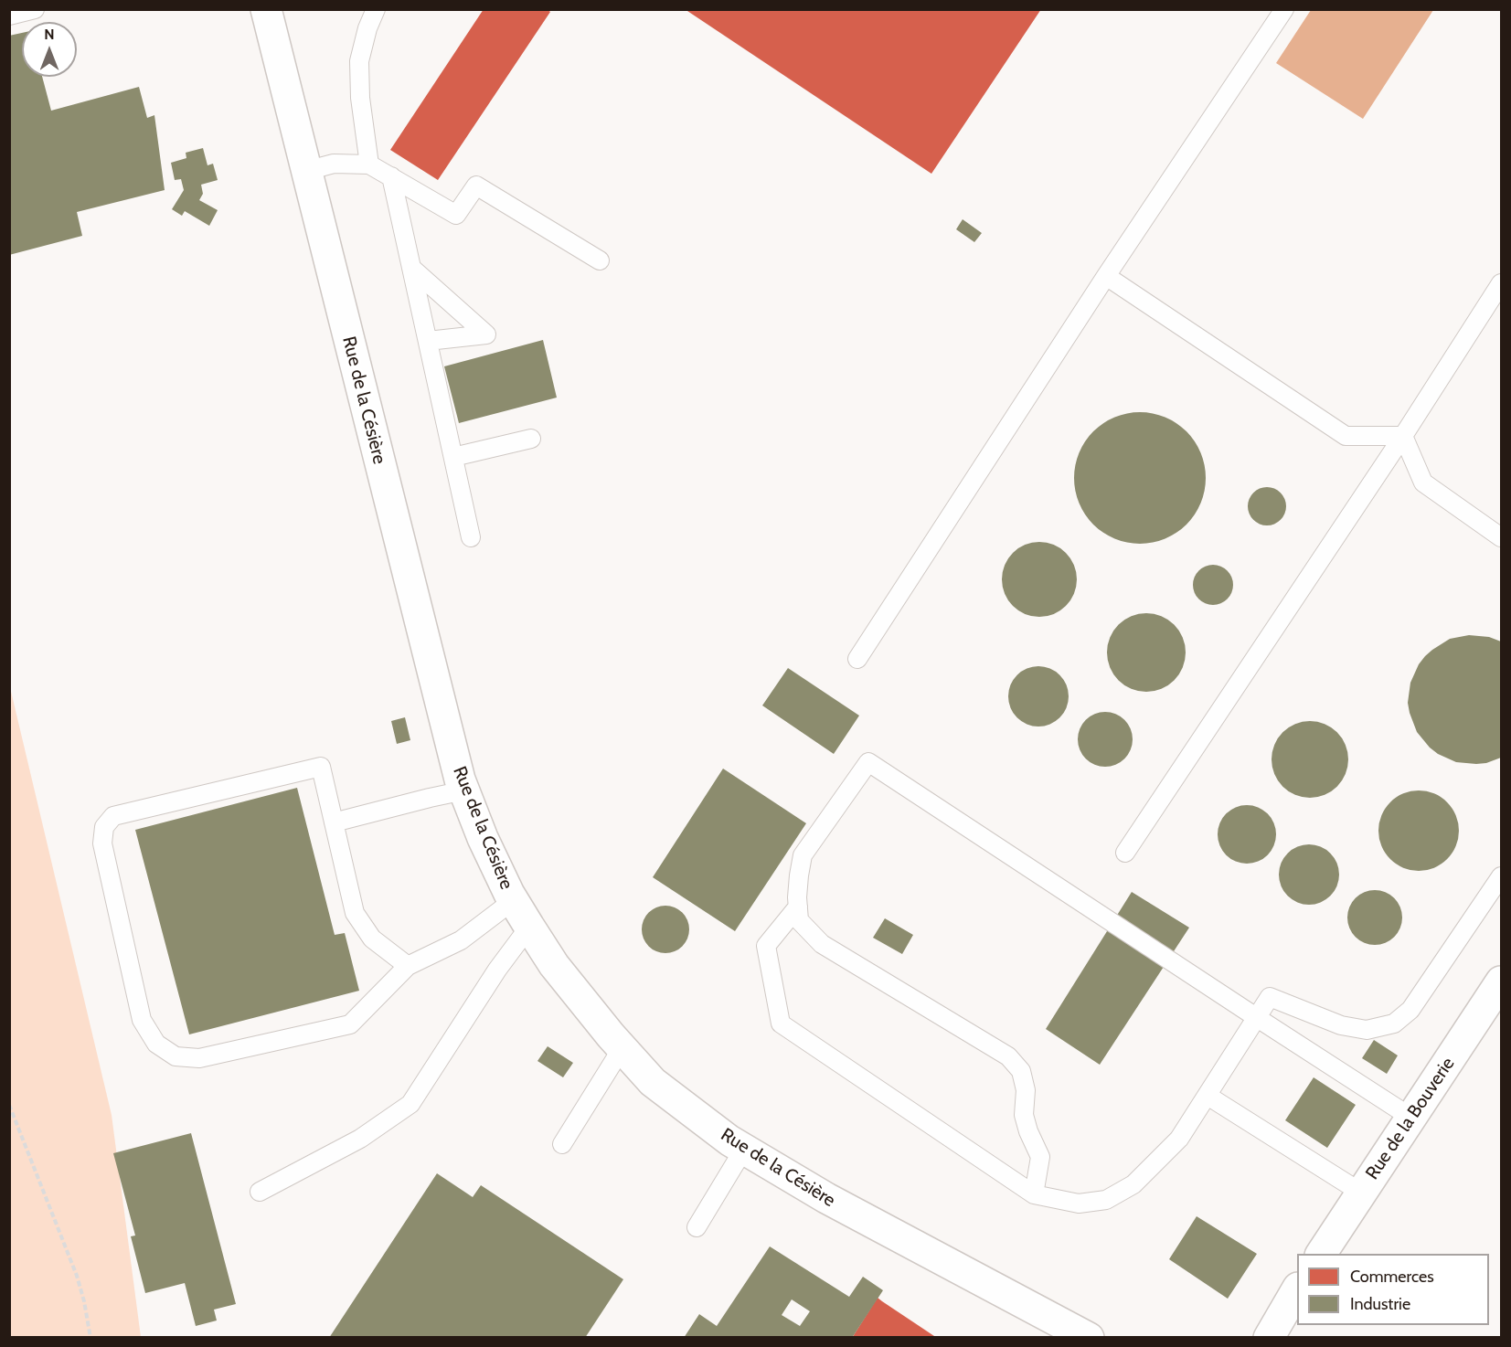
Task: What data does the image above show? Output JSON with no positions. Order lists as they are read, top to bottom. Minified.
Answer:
{"streets":{"street":["Rue de la Césière","Rue de la Bouverie"]},"legend":["Commerces","Industrie"],"north":"top"}
